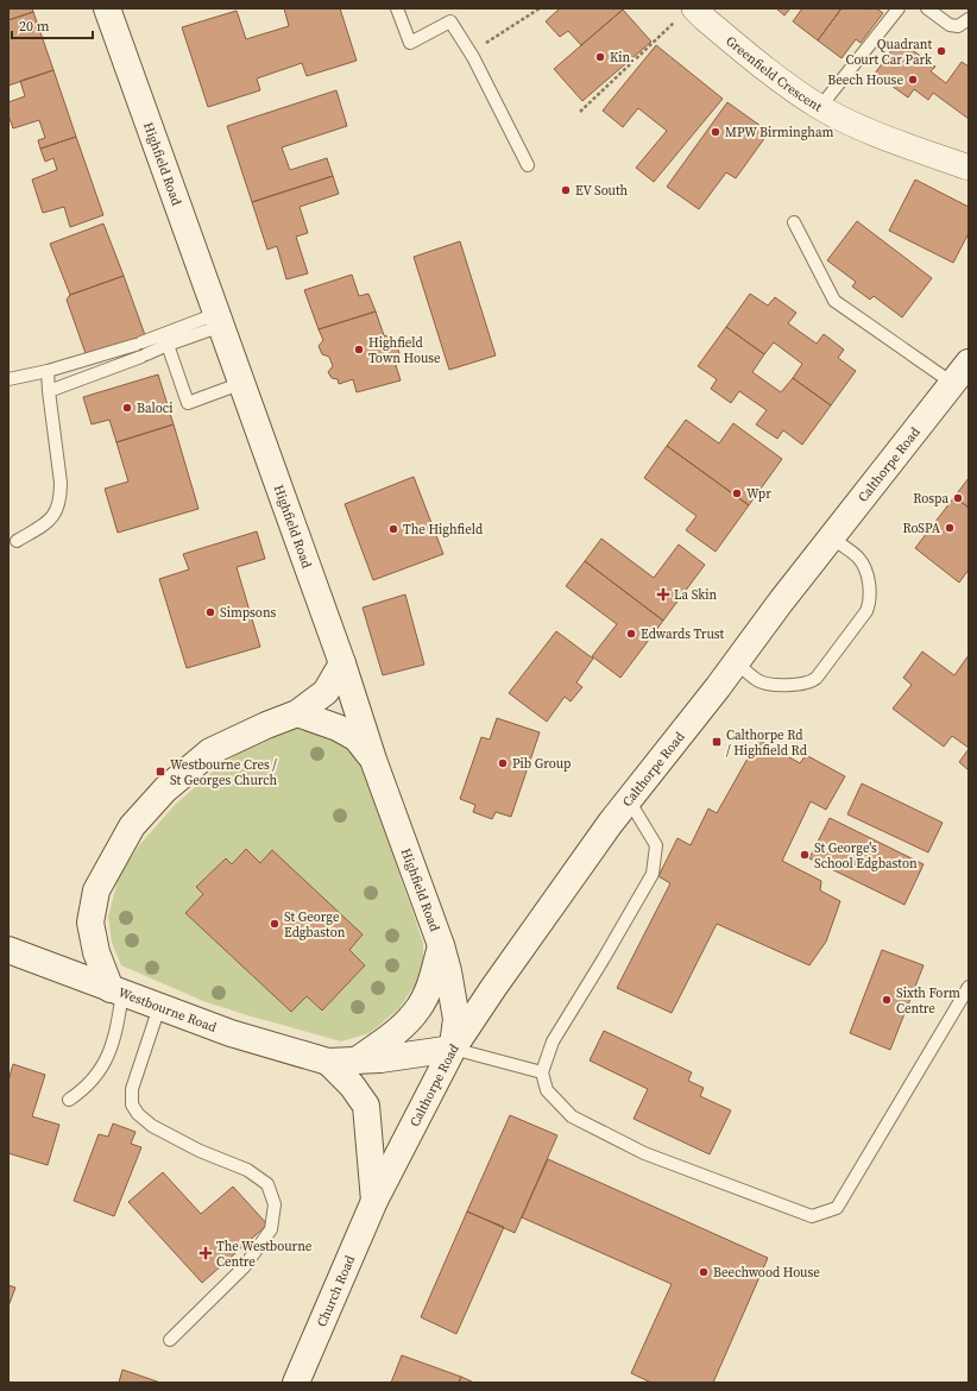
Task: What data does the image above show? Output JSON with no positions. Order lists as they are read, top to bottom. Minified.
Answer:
{"streets":{"main road":["Highfield Road","Calthorpe Road","Westbourne Road","Church Road"],"street":["Greenfield Crescent"]},"crossings":[["Highfield Road","Calthorpe Road"],["Calthorpe Road","Church Road"]],"places":{"other":["Quadrant Court Car Park","Kin.","Beech House","MPW Birmingham","EV South","Highfield Town House","Baloci","Wpr","Rospa","RoSPA","The Highfield","Simpsons","Edwards Trust","Pib Group","St George's School Edgbaston","St George Edgbaston","Sixth Form Centre","Beechwood House"],"health":["La Skin","The Westbourne Centre"],"transit":["Calthorpe Rd / Highfield Rd","Westbourne Cres / St Georges Church"]},"scale_bar":"20 m"}
